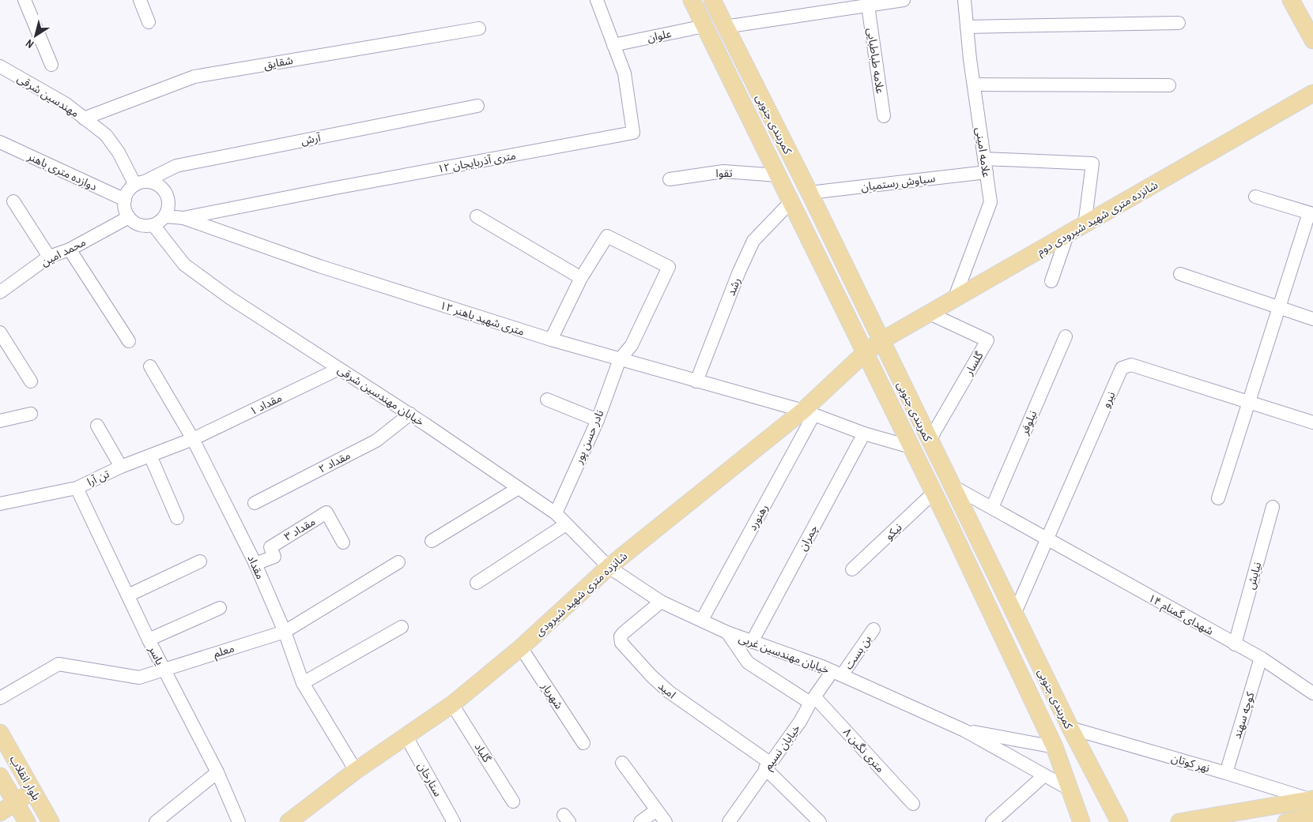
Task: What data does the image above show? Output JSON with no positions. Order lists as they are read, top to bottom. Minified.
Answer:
{"streets":{"main road":["کمربندی جنوبی","شانزده متری شهید شیرودی دوم","شانزده متری شهید شیرودی","بلوار انقلاب"],"street":["علوان","علامه طباطبایی","شقایق","مهندسین شرقی","آرش","علامه امینی","۱۲ متری آذربایجان","دوازده متری باهنر","تقوا","سیاوش رستمیان","محمد امین","رشد","۱۲ متری شهید باهنر","گلسار","خیابان مهندسین شرقی","نیرو","مقداد ۱","نیلوفر","نادر حسن پور","مقداد ۲","تن آرا","رهنورد","مقداد ۳","نیکو","چمران","مقداد","نیایش","۱۴ شهدای گمنام","معلم","بن بست","خیابان مهندسین غربی","یاسر","امید","شهریار","کوچه سهند","خیابان نسیم","۸ متری نگین","گلباد","نهر کوتان","ستارخان"]},"crossings":[["علوان","کمربندی جنوبی"],["علوان","۱۲ متری آذربایجان"],["شقایق","مهندسین شرقی"],["مهندسین شرقی","آرش"],["مهندسین شرقی","دوازده متری باهنر"],["مهندسین شرقی","محمد امین"],["مهندسین شرقی","۱۲ متری شهید باهنر"],["مهندسین شرقی","خیابان مهندسین شرقی"],["کمربندی جنوبی","تقوا"],["کمربندی جنوبی","سیاوش رستمیان"],["کمربندی جنوبی","شانزده متری شهید شیرودی دوم"],["کمربندی جنوبی","رشد"],["کمربندی جنوبی","۱۲ متری شهید باهنر"],["کمربندی جنوبی","گلسار"],["کمربندی جنوبی","نیرو"],["کمربندی جنوبی","نیکو"],["کمربندی جنوبی","شانزده متری شهید شیرودی"],["کمربندی جنوبی","۱۴ شهدای گمنام"],["کمربندی جنوبی","نهر کوتان"],["آرش","دوازده متری باهنر"],["آرش","محمد امین"],["آرش","۱۲ متری شهید باهنر"],["آرش","خیابان مهندسین شرقی"],["علامه امینی","سیاوش رستمیان"],["علامه امینی","شانزده متری شهید شیرودی دوم"],["۱۲ متری آذربایجان","۱۲ متری شهید باهنر"],["دوازده متری باهنر","محمد امین"],["دوازده متری باهنر","۱۲ متری شهید باهنر"],["دوازده متری باهنر","خیابان مهندسین شرقی"],["شانزده متری شهید شیرودی دوم","گلسار"],["شانزده متری شهید شیرودی دوم","شانزده متری شهید شیرودی"],["محمد امین","۱۲ متری شهید باهنر"],["محمد امین","خیابان مهندسین شرقی"],["رشد","۱۲ متری شهید باهنر"],["۱۲ متری شهید باهنر","خیابان مهندسین شرقی"],["۱۲ متری شهید باهنر","نادر حسن پور"],["۱۲ متری شهید باهنر","رهنورد"],["۱۲ متری شهید باهنر","چمران"],["۱۲ متری شهید باهنر","شانزده متری شهید شیرودی"],["خیابان مهندسین شرقی","مقداد ۱"],["خیابان مهندسین شرقی","نادر حسن پور"],["خیابان مهندسین شرقی","مقداد ۲"],["خیابان مهندسین شرقی","شانزده متری شهید شیرودی"],["خیابان مهندسین شرقی","خیابان مهندسین غربی"],["نیرو","۱۴ شهدای گمنام"],["مقداد ۱","تن آرا"],["مقداد ۱","مقداد"],["نیلوفر","۱۴ شهدای گمنام"],["تن آرا","مقداد"],["تن آرا","یاسر"],["رهنورد","شانزده متری شهید شیرودی"],["رهنورد","خیابان مهندسین غربی"],["مقداد ۳","مقداد"],["چمران","خیابان مهندسین غربی"],["مقداد","شانزده متری شهید شیرودی"],["مقداد","معلم"],["نیایش","۱۴ شهدای گمنام"],["شانزده متری شهید شیرودی","خیابان مهندسین غربی"],["شانزده متری شهید شیرودی","شهریار"],["شانزده متری شهید شیرودی","گلباد"],["شانزده متری شهید شیرودی","ستارخان"],["۱۴ شهدای گمنام","کوچه سهند"],["معلم","یاسر"],["بن بست","خیابان مهندسین غربی"],["بن بست","خیابان نسیم"],["خیابان مهندسین غربی","امید"],["خیابان مهندسین غربی","خیابان نسیم"],["خیابان مهندسین غربی","۸ متری نگین"],["امید","خیابان نسیم"],["کوچه سهند","نهر کوتان"],["خیابان نسیم","۸ متری نگین"]],"north":"bottom left"}
